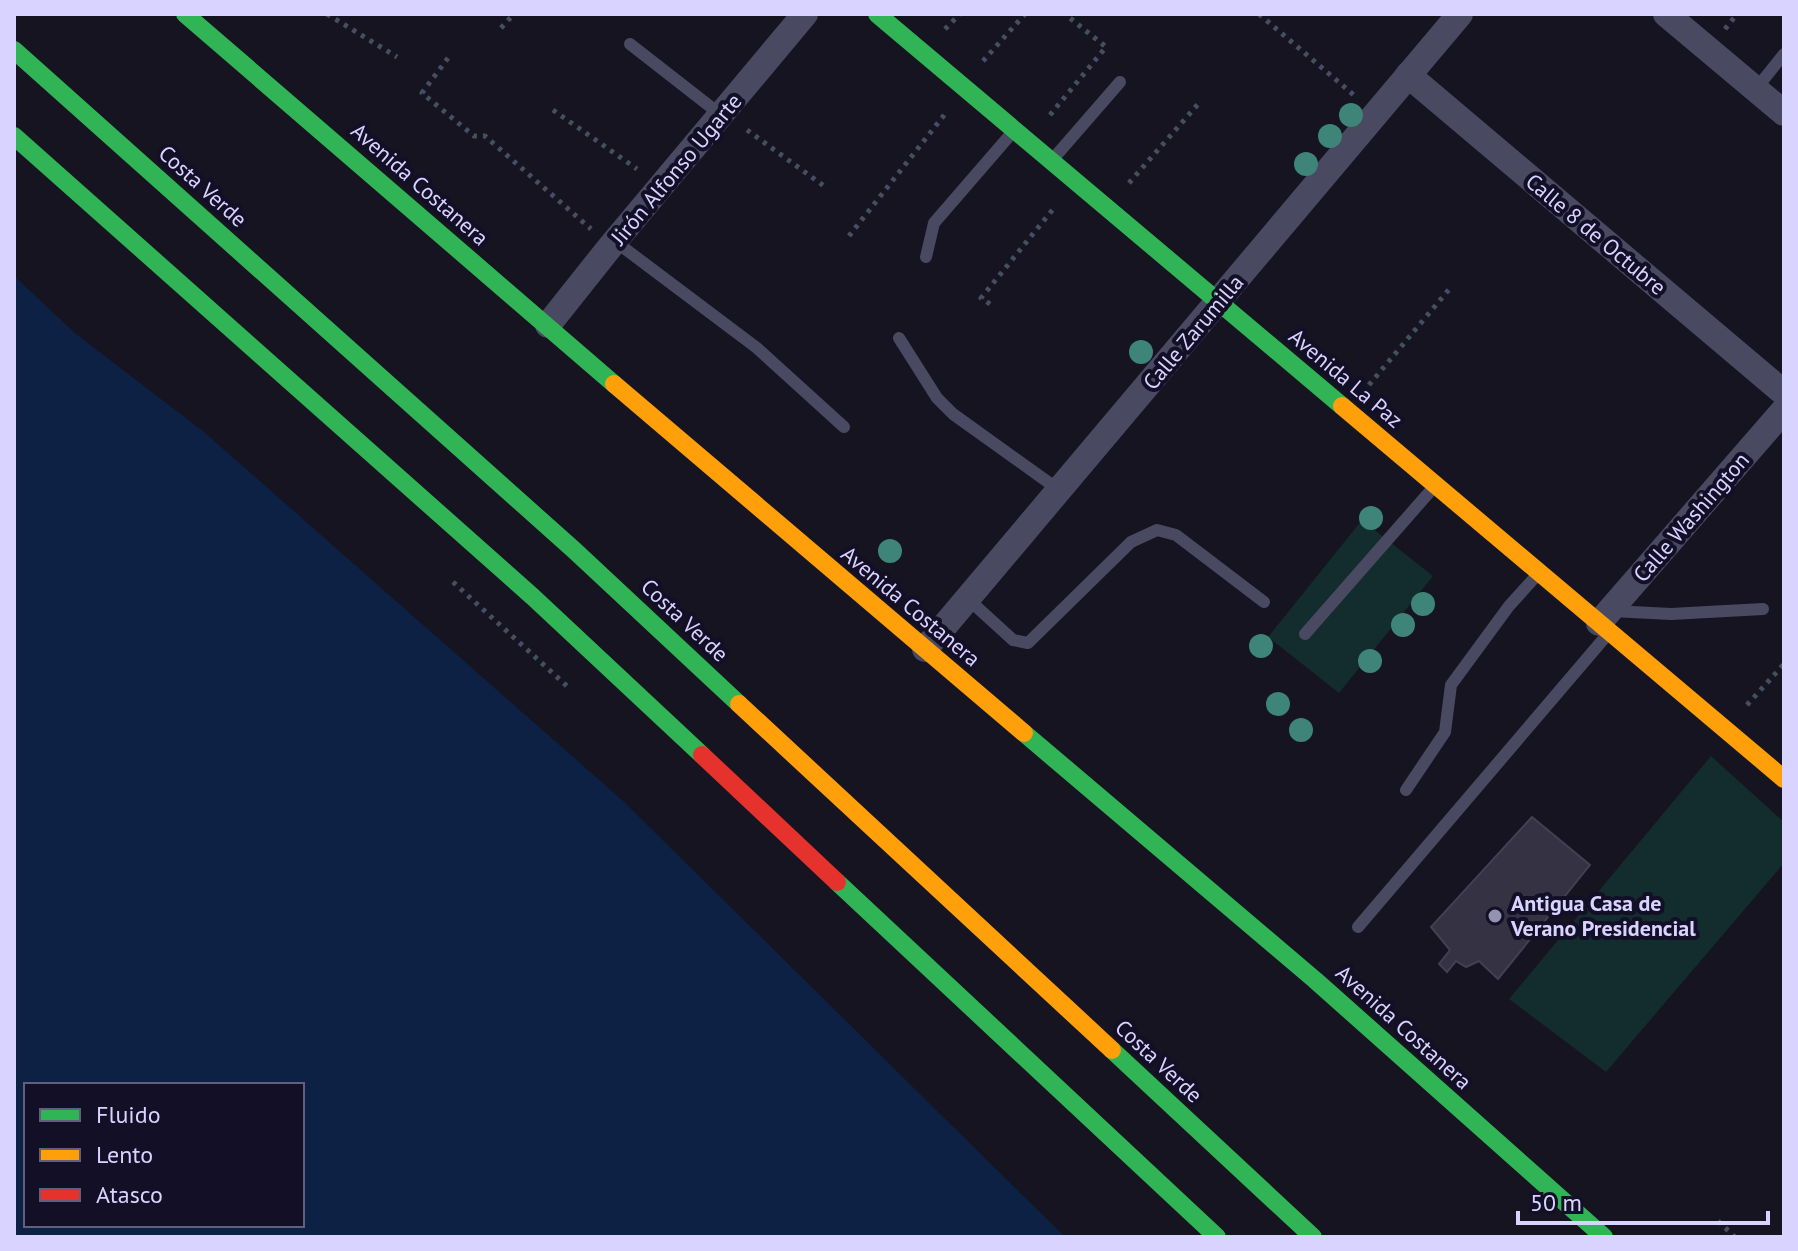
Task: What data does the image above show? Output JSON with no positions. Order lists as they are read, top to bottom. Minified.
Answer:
{"streets":{"main road":["Avenida Costanera","Costa Verde","Avenida La Paz"],"street":["Jirón Alfonso Ugarte","Calle 8 de Octubre","Calle Zarumilla","Calle Washington"]},"crossings":[["Jirón Alfonso Ugarte","Avenida Costanera"],["Avenida Costanera","Calle Zarumilla"],["Calle 8 de Octubre","Calle Zarumilla"],["Calle Zarumilla","Avenida La Paz"],["Avenida La Paz","Calle Washington"]],"places":["Antigua Casa de Verano Presidencial"],"legend":["Fluido","Lento","Atasco"],"scale_bar":"50 m"}
